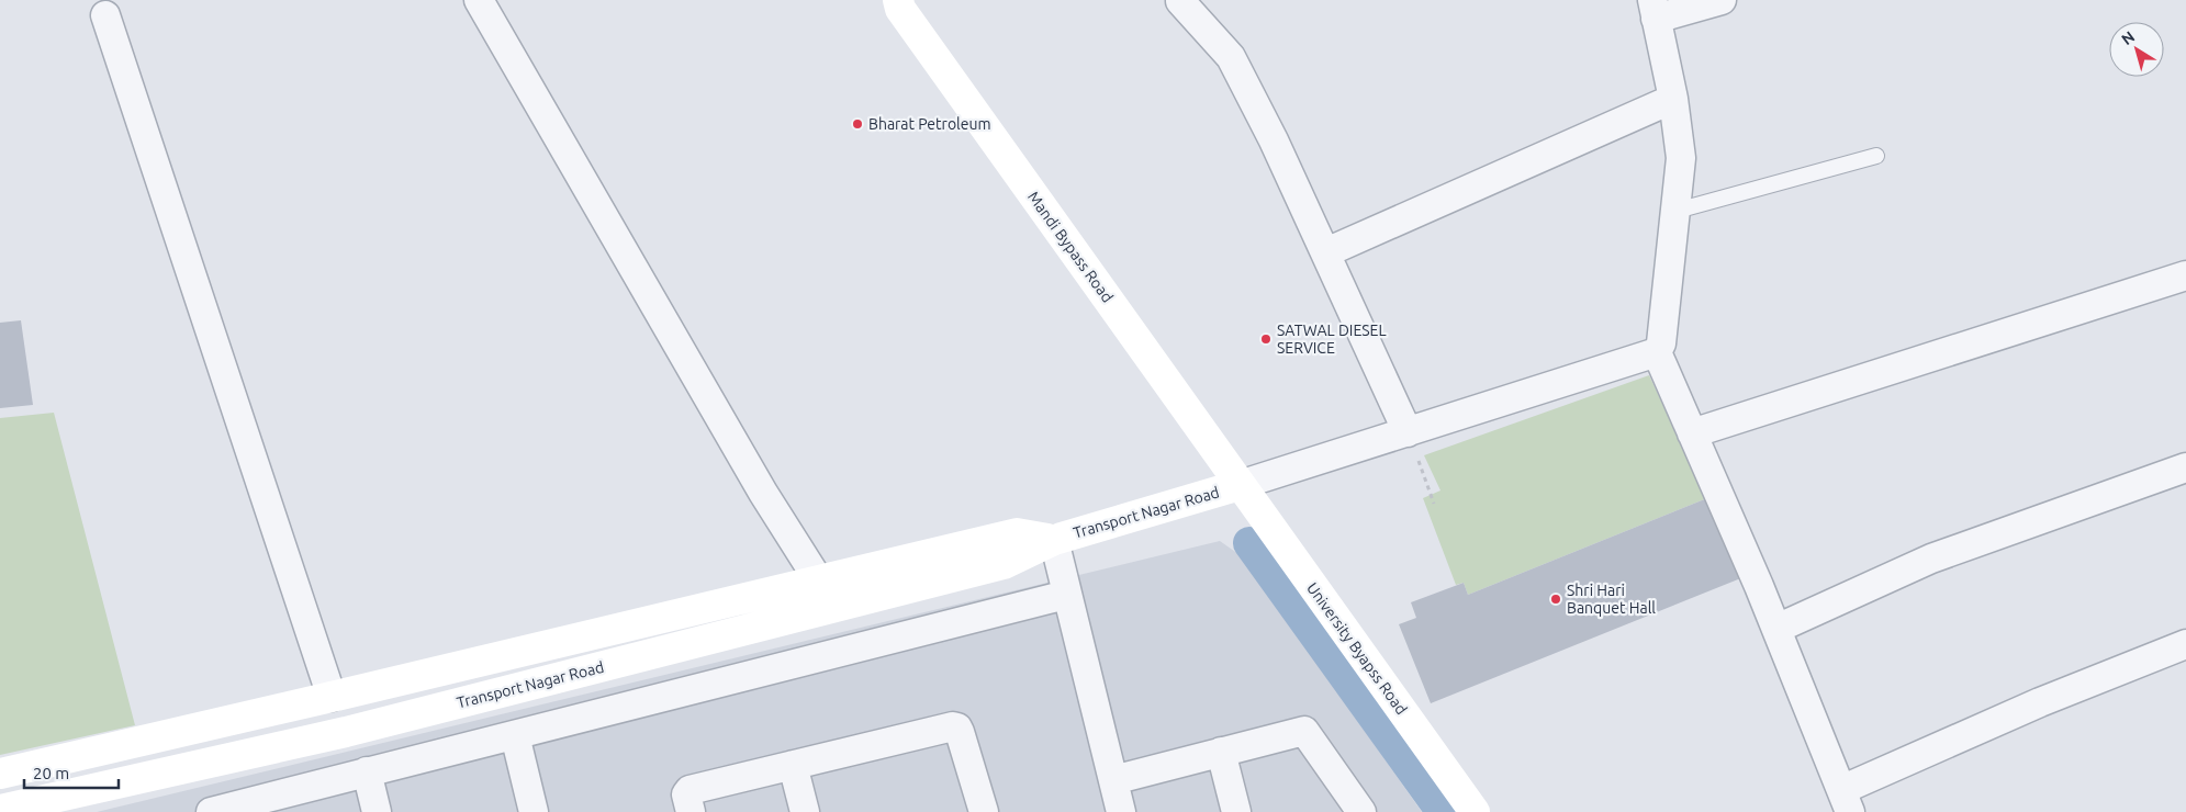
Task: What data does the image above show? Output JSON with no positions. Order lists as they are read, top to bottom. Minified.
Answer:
{"streets":{"main road":["Mandi Bypass Road","Transport Nagar Road","University Byapss Road"]},"crossings":[["Mandi Bypass Road","Transport Nagar Road"],["Mandi Bypass Road","University Byapss Road"],["Transport Nagar Road","University Byapss Road"]],"places":["Bharat Petroleum","SATWAL DIESEL SERVICE","Shri Hari Banquet Hall"],"scale_bar":"20 m","north":"top left"}
